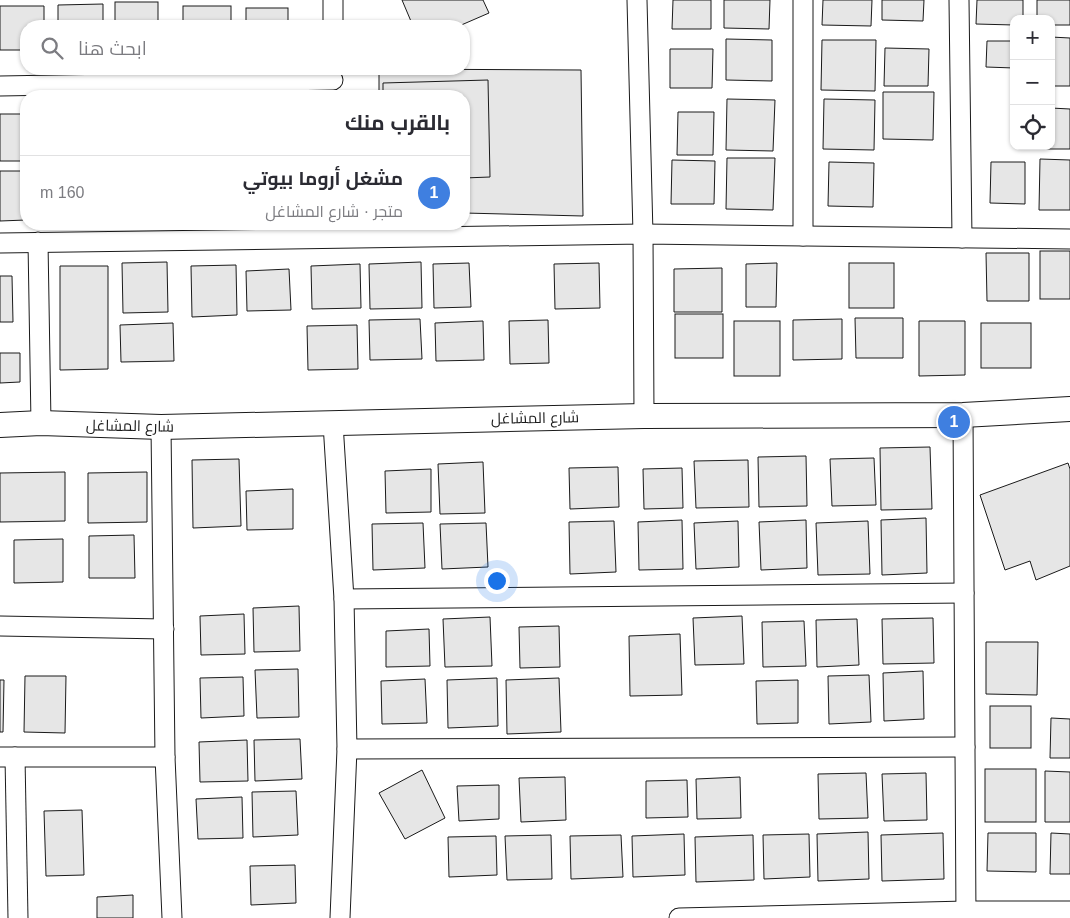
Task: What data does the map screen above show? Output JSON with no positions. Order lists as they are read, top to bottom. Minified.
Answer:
{"streets":{"street":["شارع المشاغل"]},"page":{"map_buttons":["+","−"],"search":"ابحث هنا","heading":"بالقرب منك","list":[{"mark":"1","name":"مشغل أروما بيوتي","note":"متجر · شارع المشاغل","value":"160 m"}],"pins":"1"}}
